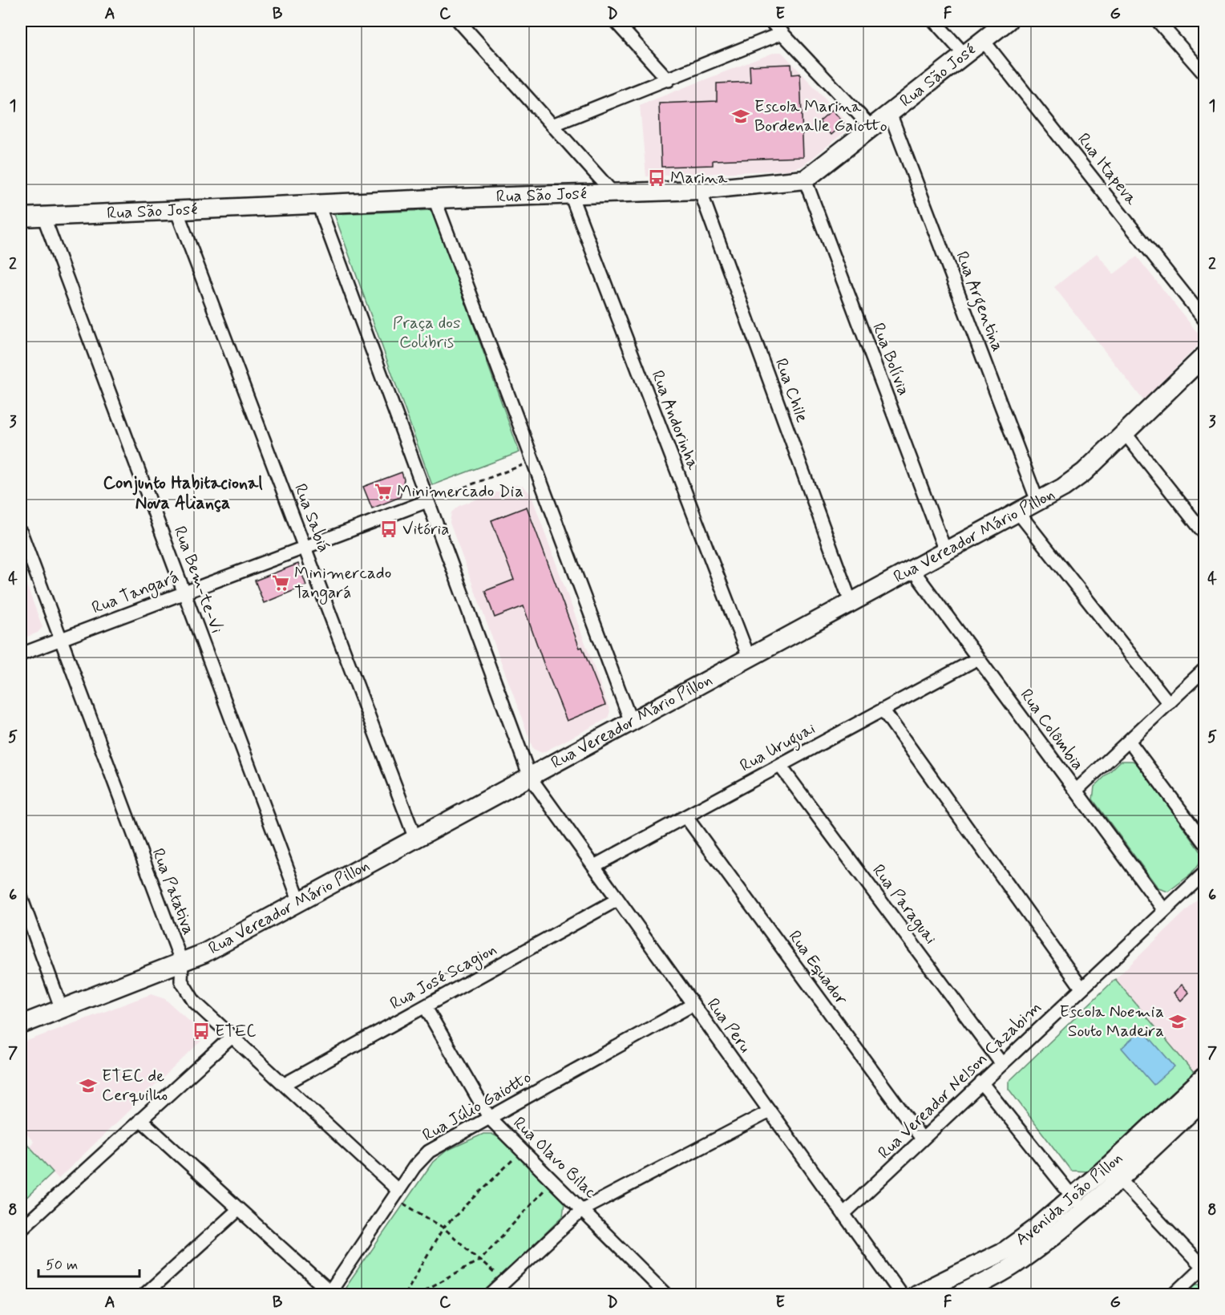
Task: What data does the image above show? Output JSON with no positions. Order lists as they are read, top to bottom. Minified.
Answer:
{"streets":{"street":["Rua São José","Rua Itapeva","Rua Argentina","Rua Bolívia","Rua Chile","Rua Andorinha","Rua Sabiá","Rua Vereador Mário Pillon","Rua Bem-te-Vi","Rua Tangará","Rua Colômbia","Rua Uruguai","Rua Patativa","Rua Paraguai","Rua Equador","Rua José Scagion","Rua Peru","Rua Vereador Nelson Cazabim","Rua Júlio Gaiotto","Rua Olavo Bilac","Avenida João Pillon"]},"crossings":[["Rua São José","Rua Itapeva"],["Rua São José","Rua Argentina"],["Rua São José","Rua Bolívia"],["Rua São José","Rua Chile"],["Rua São José","Rua Andorinha"],["Rua São José","Rua Sabiá"],["Rua São José","Rua Bem-te-Vi"],["Rua Argentina","Rua Vereador Mário Pillon"],["Rua Bolívia","Rua Vereador Mário Pillon"],["Rua Chile","Rua Vereador Mário Pillon"],["Rua Andorinha","Rua Vereador Mário Pillon"],["Rua Sabiá","Rua Vereador Mário Pillon"],["Rua Sabiá","Rua Tangará"],["Rua Vereador Mário Pillon","Rua Bem-te-Vi"],["Rua Vereador Mário Pillon","Rua Colômbia"],["Rua Vereador Mário Pillon","Rua Patativa"],["Rua Vereador Mário Pillon","Rua Peru"],["Rua Bem-te-Vi","Rua Tangará"],["Rua Tangará","Rua Patativa"],["Rua Colômbia","Rua Uruguai"],["Rua Colômbia","Rua Vereador Nelson Cazabim"],["Rua Uruguai","Rua Paraguai"],["Rua Uruguai","Rua Equador"],["Rua Uruguai","Rua Peru"],["Rua Patativa","Rua José Scagion"],["Rua Patativa","Rua Júlio Gaiotto"],["Rua Paraguai","Rua Vereador Nelson Cazabim"],["Rua Equador","Rua Vereador Nelson Cazabim"],["Rua José Scagion","Rua Peru"],["Rua José Scagion","Rua Olavo Bilac"],["Rua Peru","Rua Vereador Nelson Cazabim"],["Rua Peru","Rua Júlio Gaiotto"],["Rua Júlio Gaiotto","Rua Olavo Bilac"]],"districts":["Conjunto Habitacional Nova Aliança"],"parks":["Praça dos Colibris"],"places":{"school or university":["Escola Marina Bordenalle Gaiotto","Escola Noemia Souto Madeira","ETEC de Cerquilho"],"bus stop":["Marina","Vitória","ETEC"],"supermarket":["Minimercado Dia","Minimercado Tangará"]},"scale_bar":"50 m","grid":{"columns":["A","B","C","D","E","F","G"],"rows":["1","2","3","4","5","6","7","8"]}}
